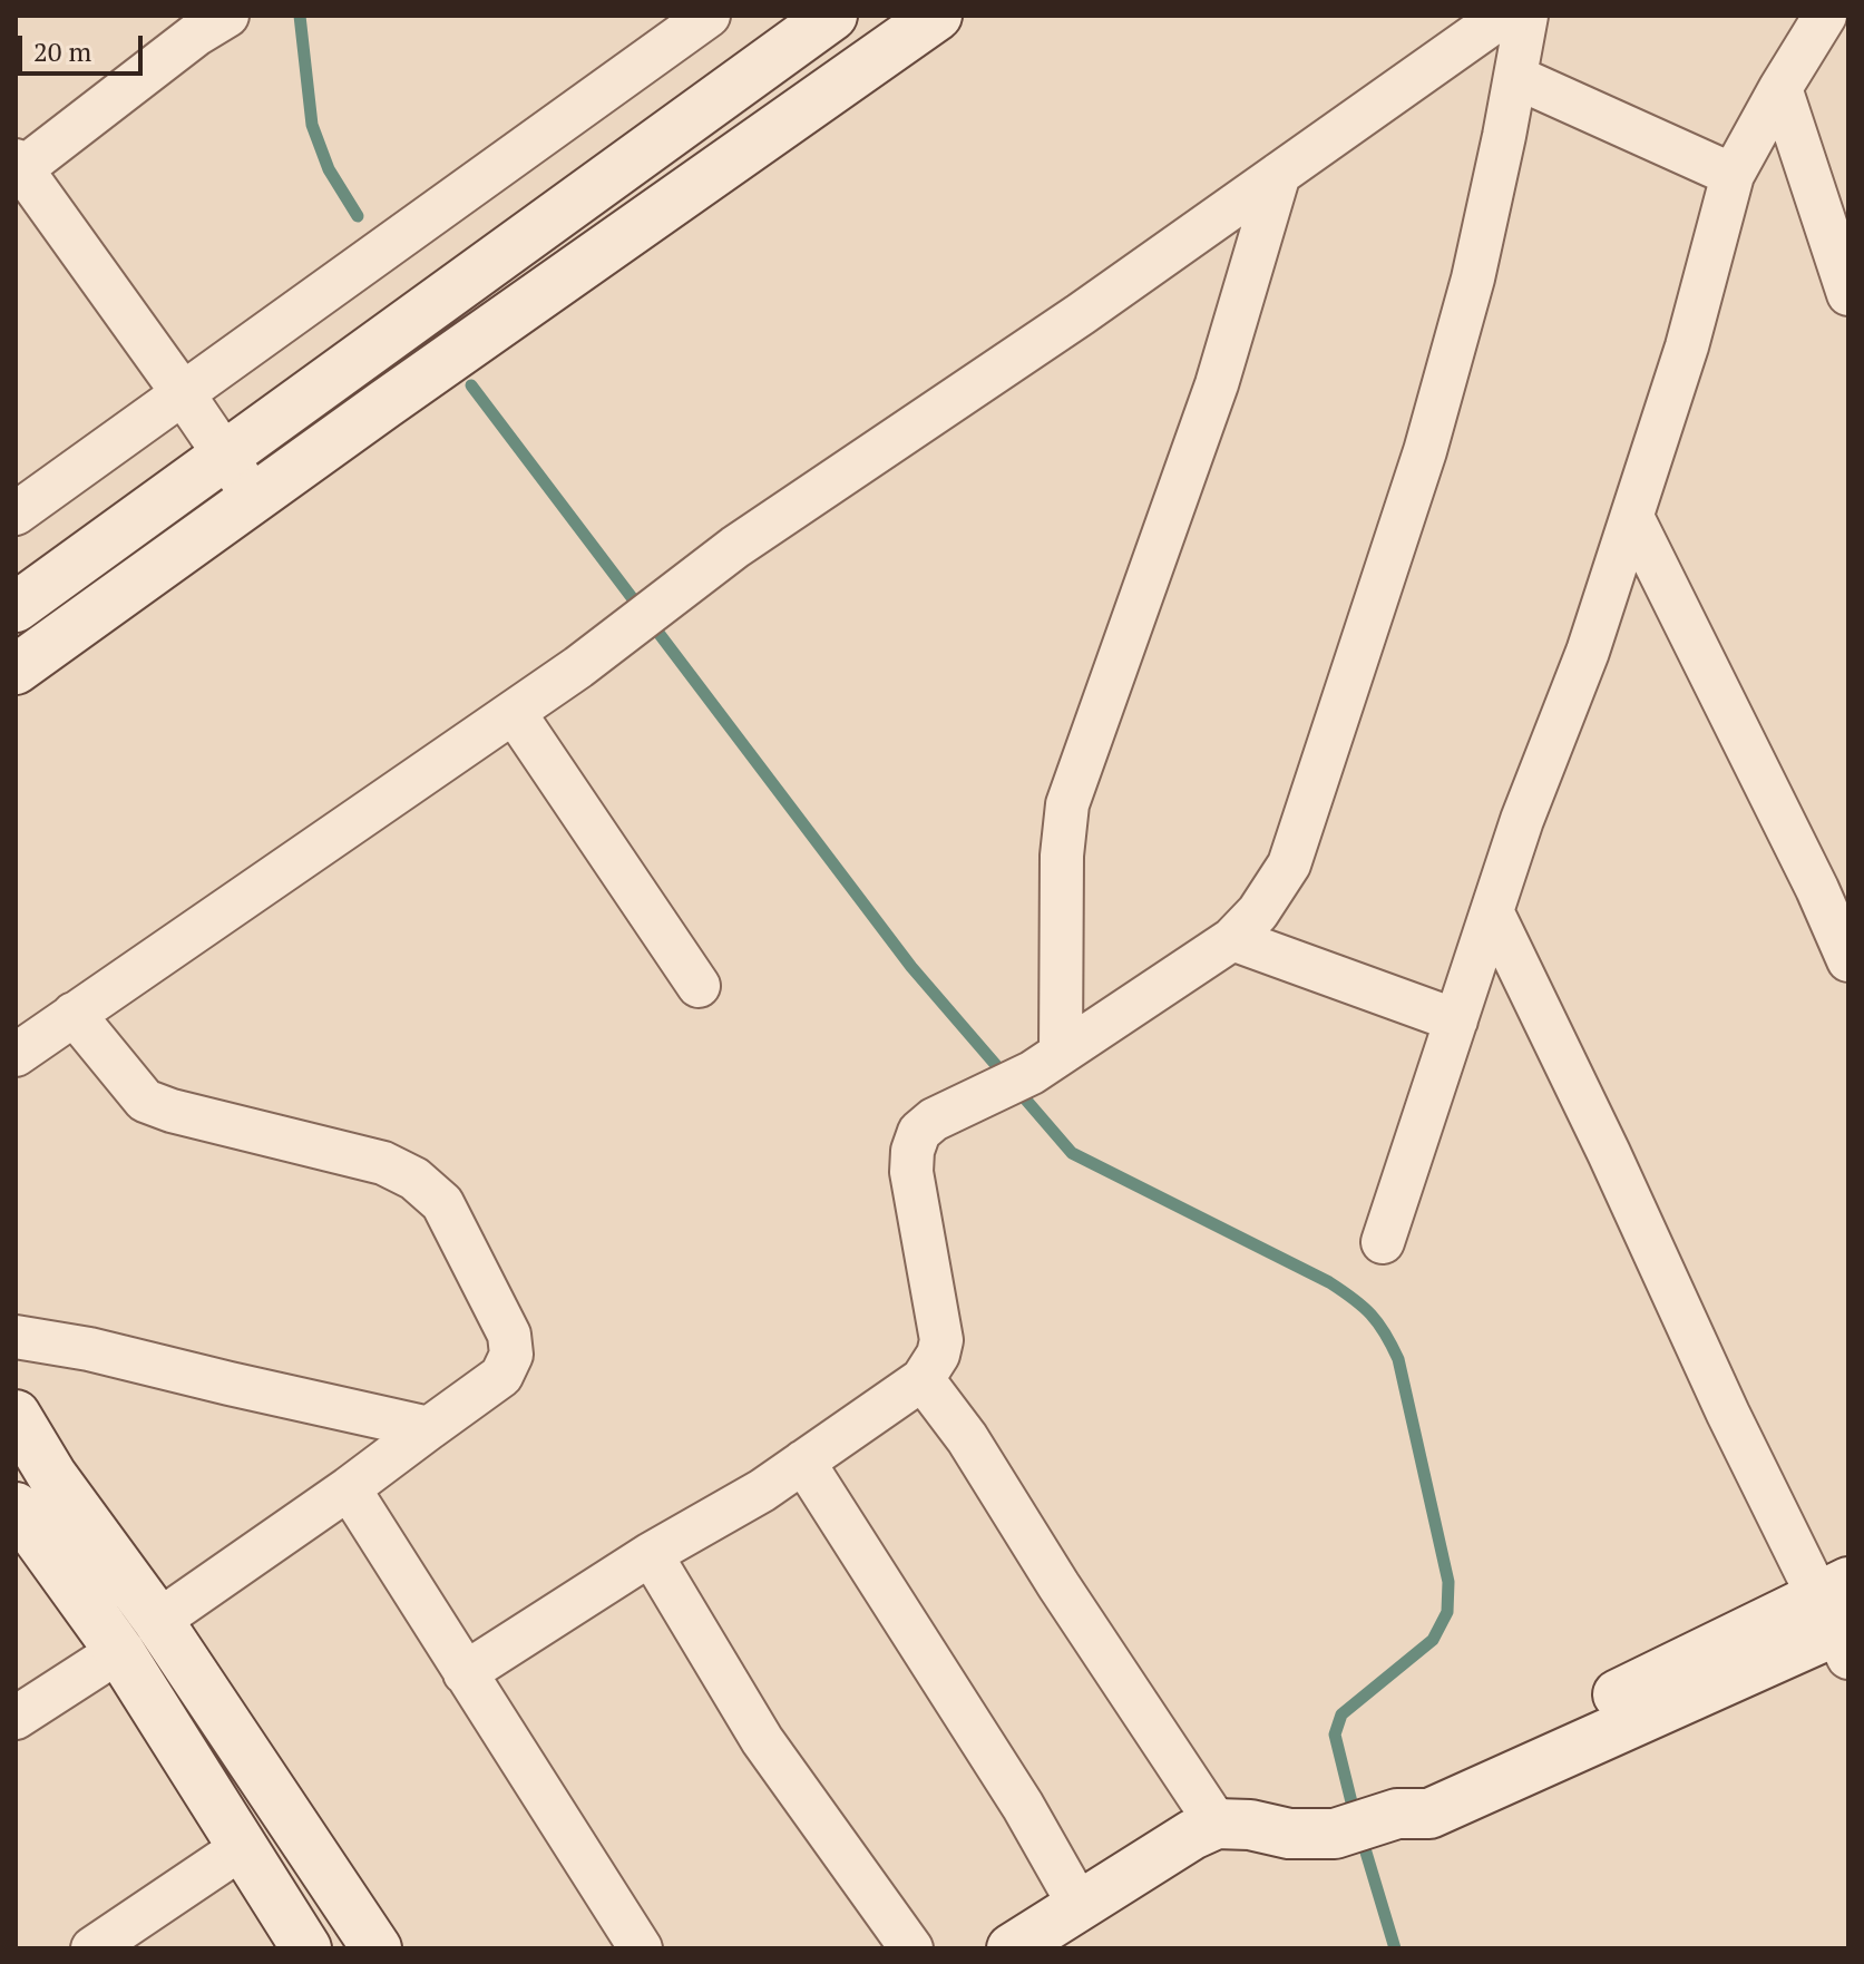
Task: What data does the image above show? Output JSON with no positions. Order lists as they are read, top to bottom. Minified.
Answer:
{"scale_bar":"20 m"}
